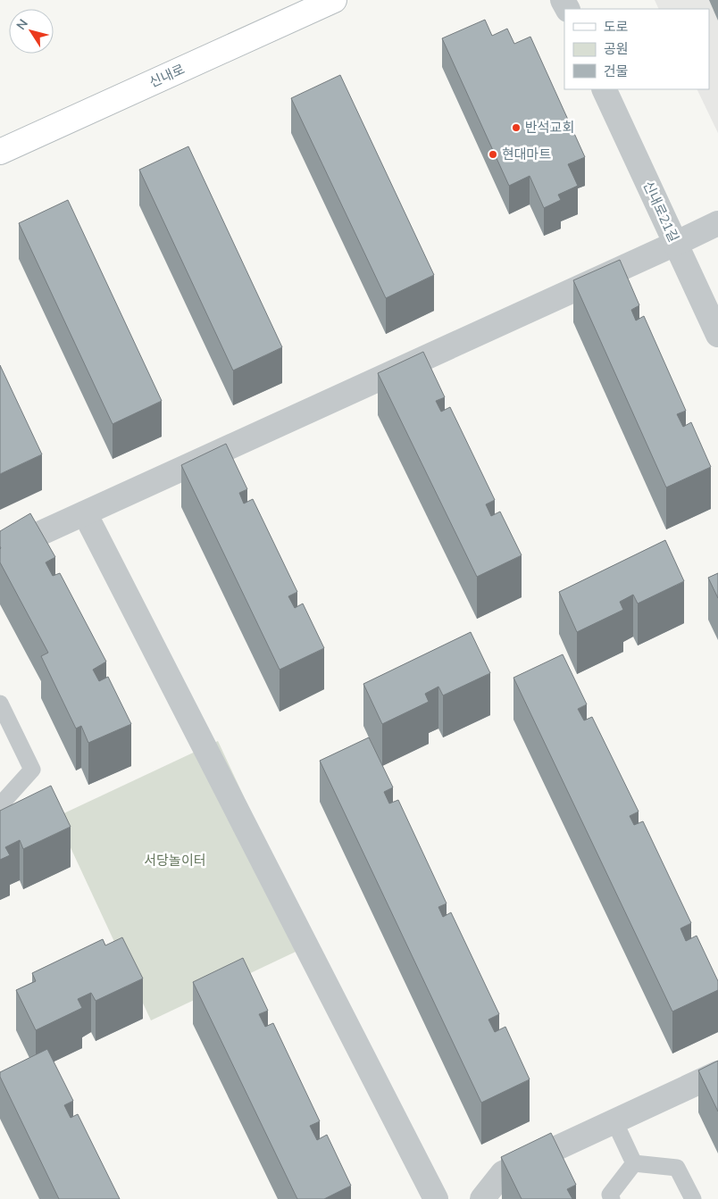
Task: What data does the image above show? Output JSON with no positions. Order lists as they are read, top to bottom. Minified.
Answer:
{"streets":{"main road":["신내로"],"street":["신내로21길"]},"parks":["서당놀이터"],"places":["반석교회","현대마트"],"legend":["도로","공원","건물"],"north":"top left"}
